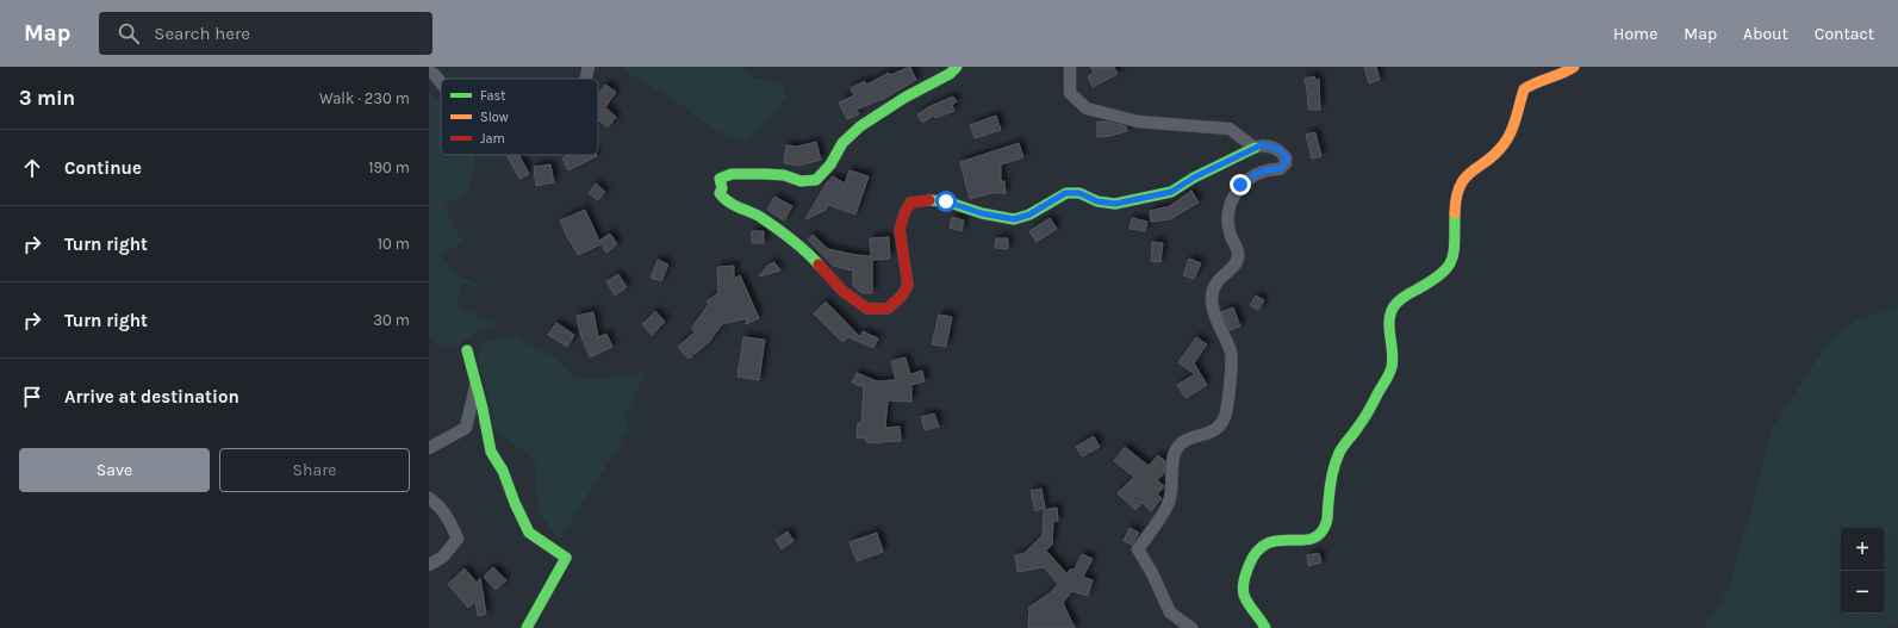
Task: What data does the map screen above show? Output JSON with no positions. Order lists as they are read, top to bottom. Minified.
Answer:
{"legend":["Fast","Slow","Jam"],"page":{"header":"Map","search":"Search here","nav":["Home","Map","About","Contact"],"heading":["3 min","Walk · 230 m"],"list":[["Continue","190 m"],["Turn right","10 m"],["Turn right","30 m"],"Arrive at destination"],"buttons":["Save","Share"],"map_buttons":["+","−"]}}
